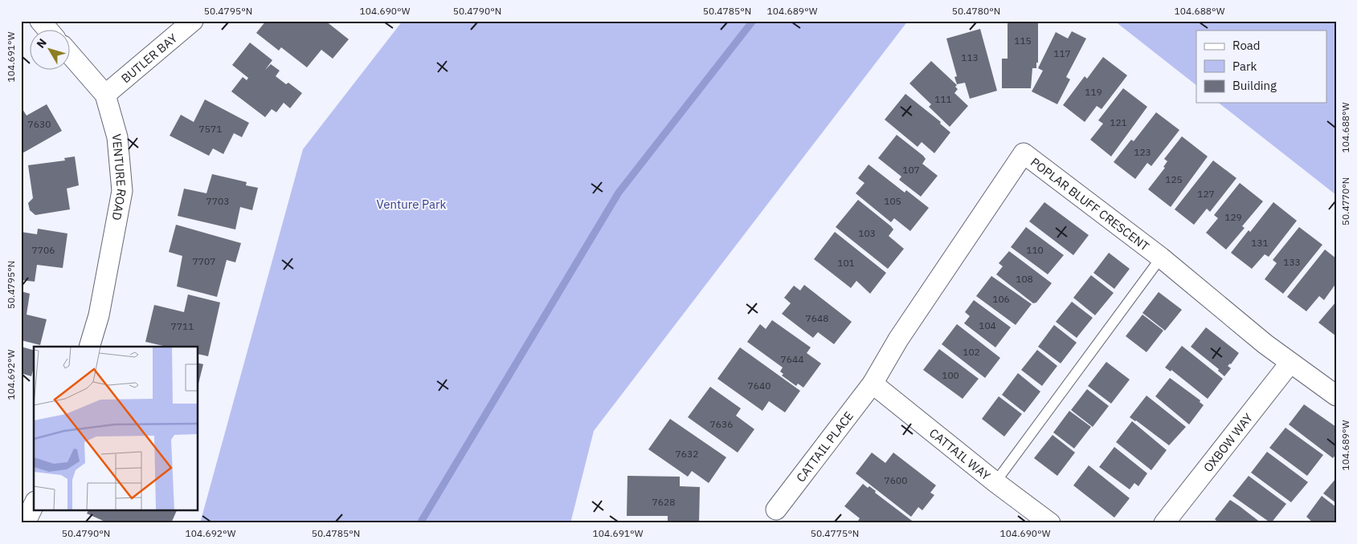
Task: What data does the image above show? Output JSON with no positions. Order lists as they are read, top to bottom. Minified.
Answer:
{"streets":{"street":["BUTLER BAY","VENTURE ROAD","POPLAR BLUFF CRESCENT","OXBOW WAY","CATTAIL PLACE","CATTAIL WAY"]},"crossings":[["BUTLER BAY","VENTURE ROAD"],["POPLAR BLUFF CRESCENT","OXBOW WAY"],["POPLAR BLUFF CRESCENT","CATTAIL PLACE"],["POPLAR BLUFF CRESCENT","CATTAIL WAY"],["CATTAIL PLACE","CATTAIL WAY"]],"parks":["Venture Park"],"house_numbers":["115","117","113","119","111","121","7630","7571","123","107","125","127","7703","105","129","103","131","7706","110","7707","133","101","108","106","7648","104","7711","102","7644","100","7640","7636","7632","7600","7628"],"legend":["Road","Park","Building"],"north":"top left","coordinates":["50.4795°N","104.690°W","50.4790°N","50.4785°N","104.689°W","50.4780°N","104.688°W","104.691°W","50.4770°N","104.692°W","50.4775°N"]}
